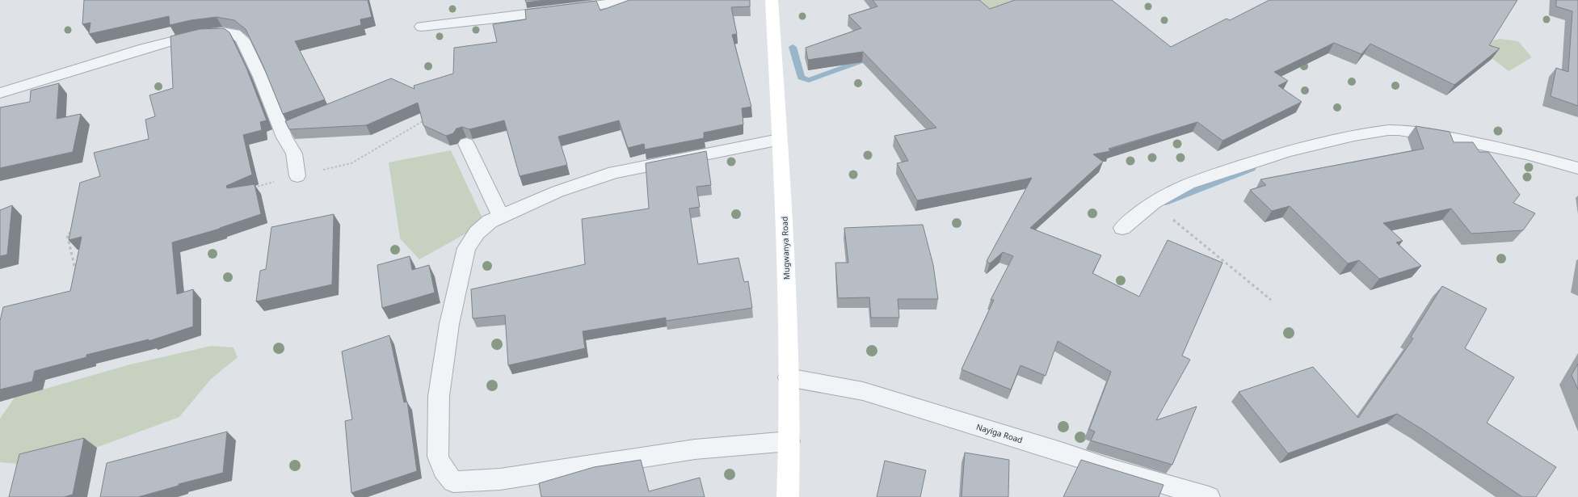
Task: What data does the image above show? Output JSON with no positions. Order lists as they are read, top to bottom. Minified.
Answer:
{"streets":{"street":["Mugwanya Road","Nayiga Road"]},"crossings":[["Mugwanya Road","Nayiga Road"]]}
